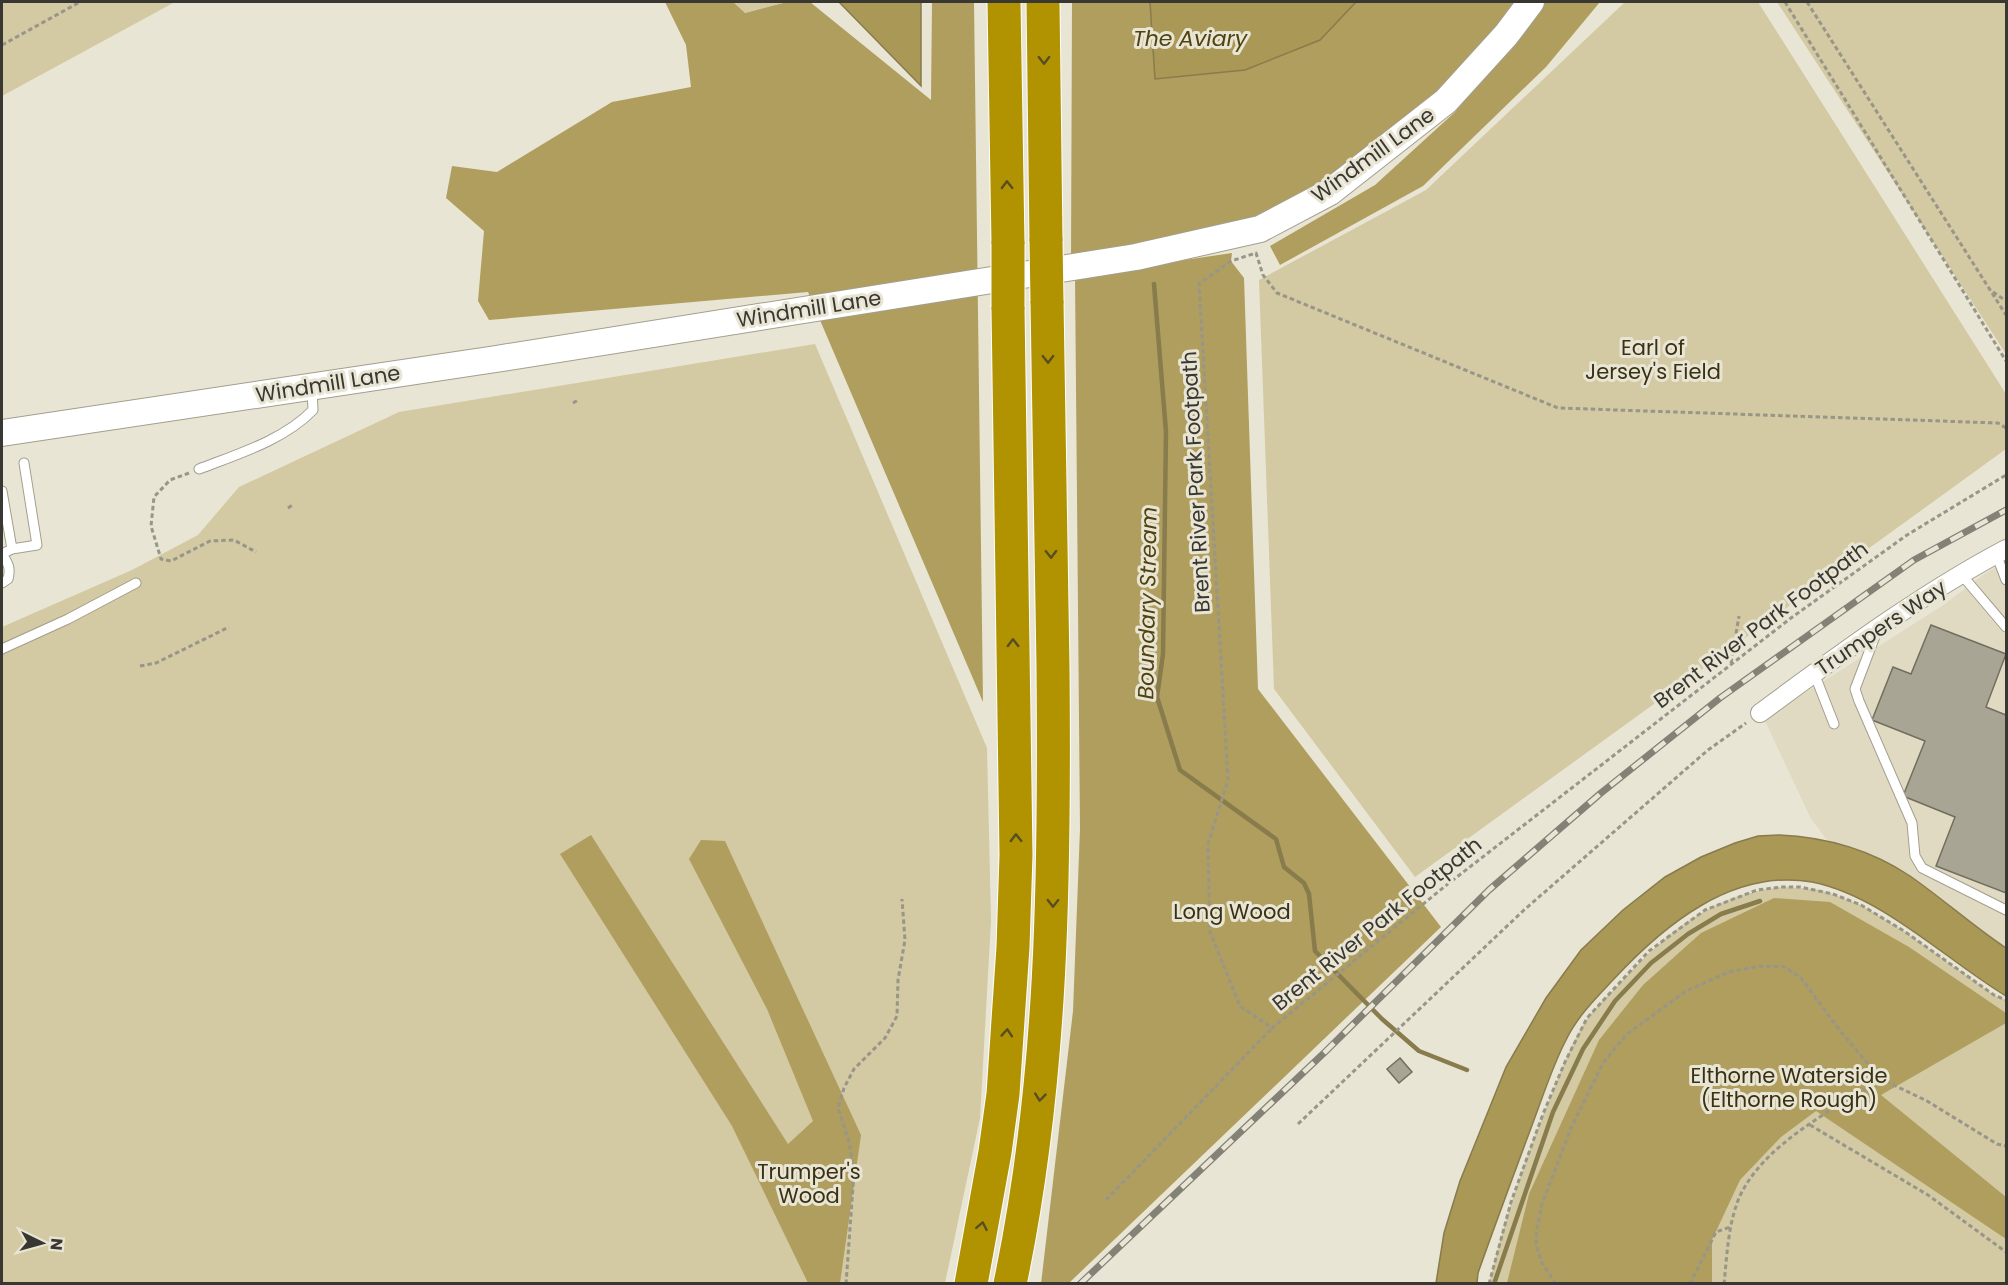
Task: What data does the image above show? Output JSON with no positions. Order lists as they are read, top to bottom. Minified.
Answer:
{"streets":{"main road":["Windmill Lane"],"street":["Trumpers Way"],"path":["Brent River Park Footpath"]},"water":["The Aviary","Boundary Stream"],"parks":["Earl of Jersey's Field","Long Wood","Elthorne Waterside (Elthorne Rough)","Trumper's Wood"],"north":"right"}
